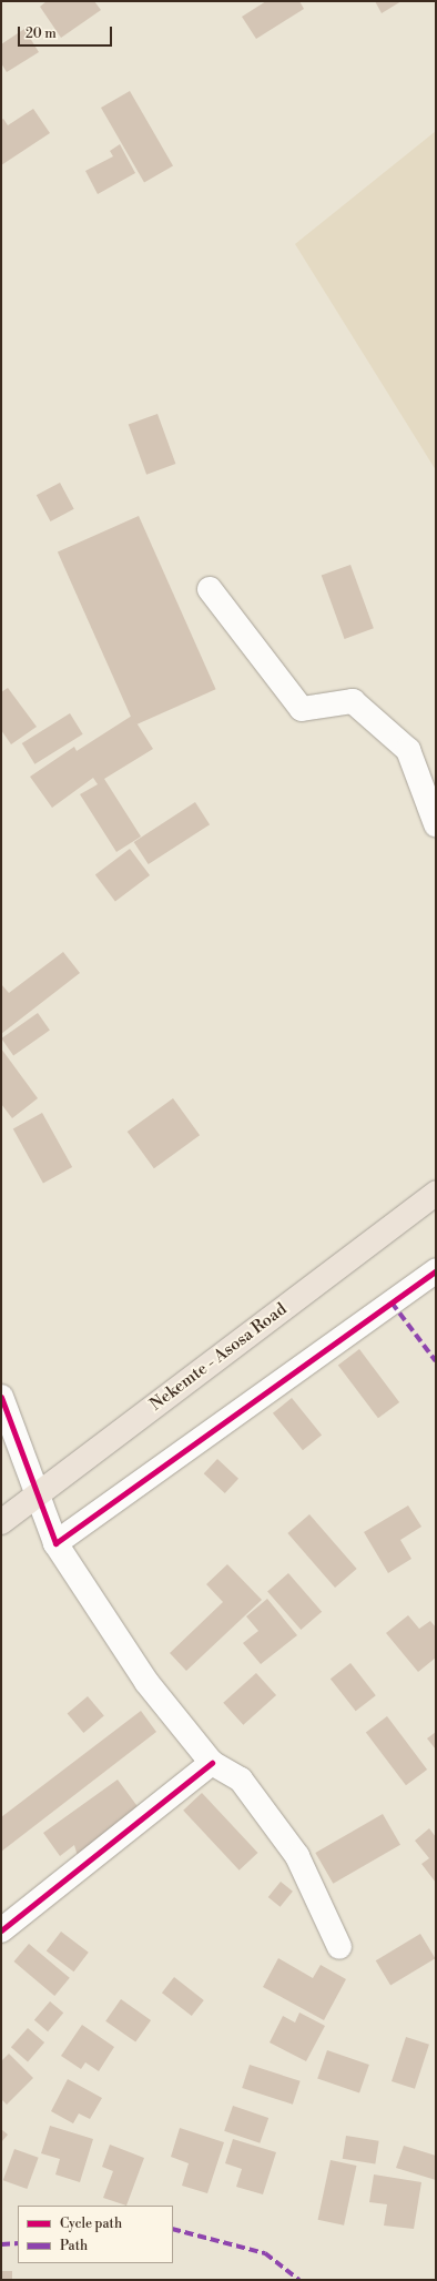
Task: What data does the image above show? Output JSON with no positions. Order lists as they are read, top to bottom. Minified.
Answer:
{"streets":{"highway":["Nekemte - Asosa Road"]},"legend":["Cycle path","Path"],"scale_bar":"20 m"}
